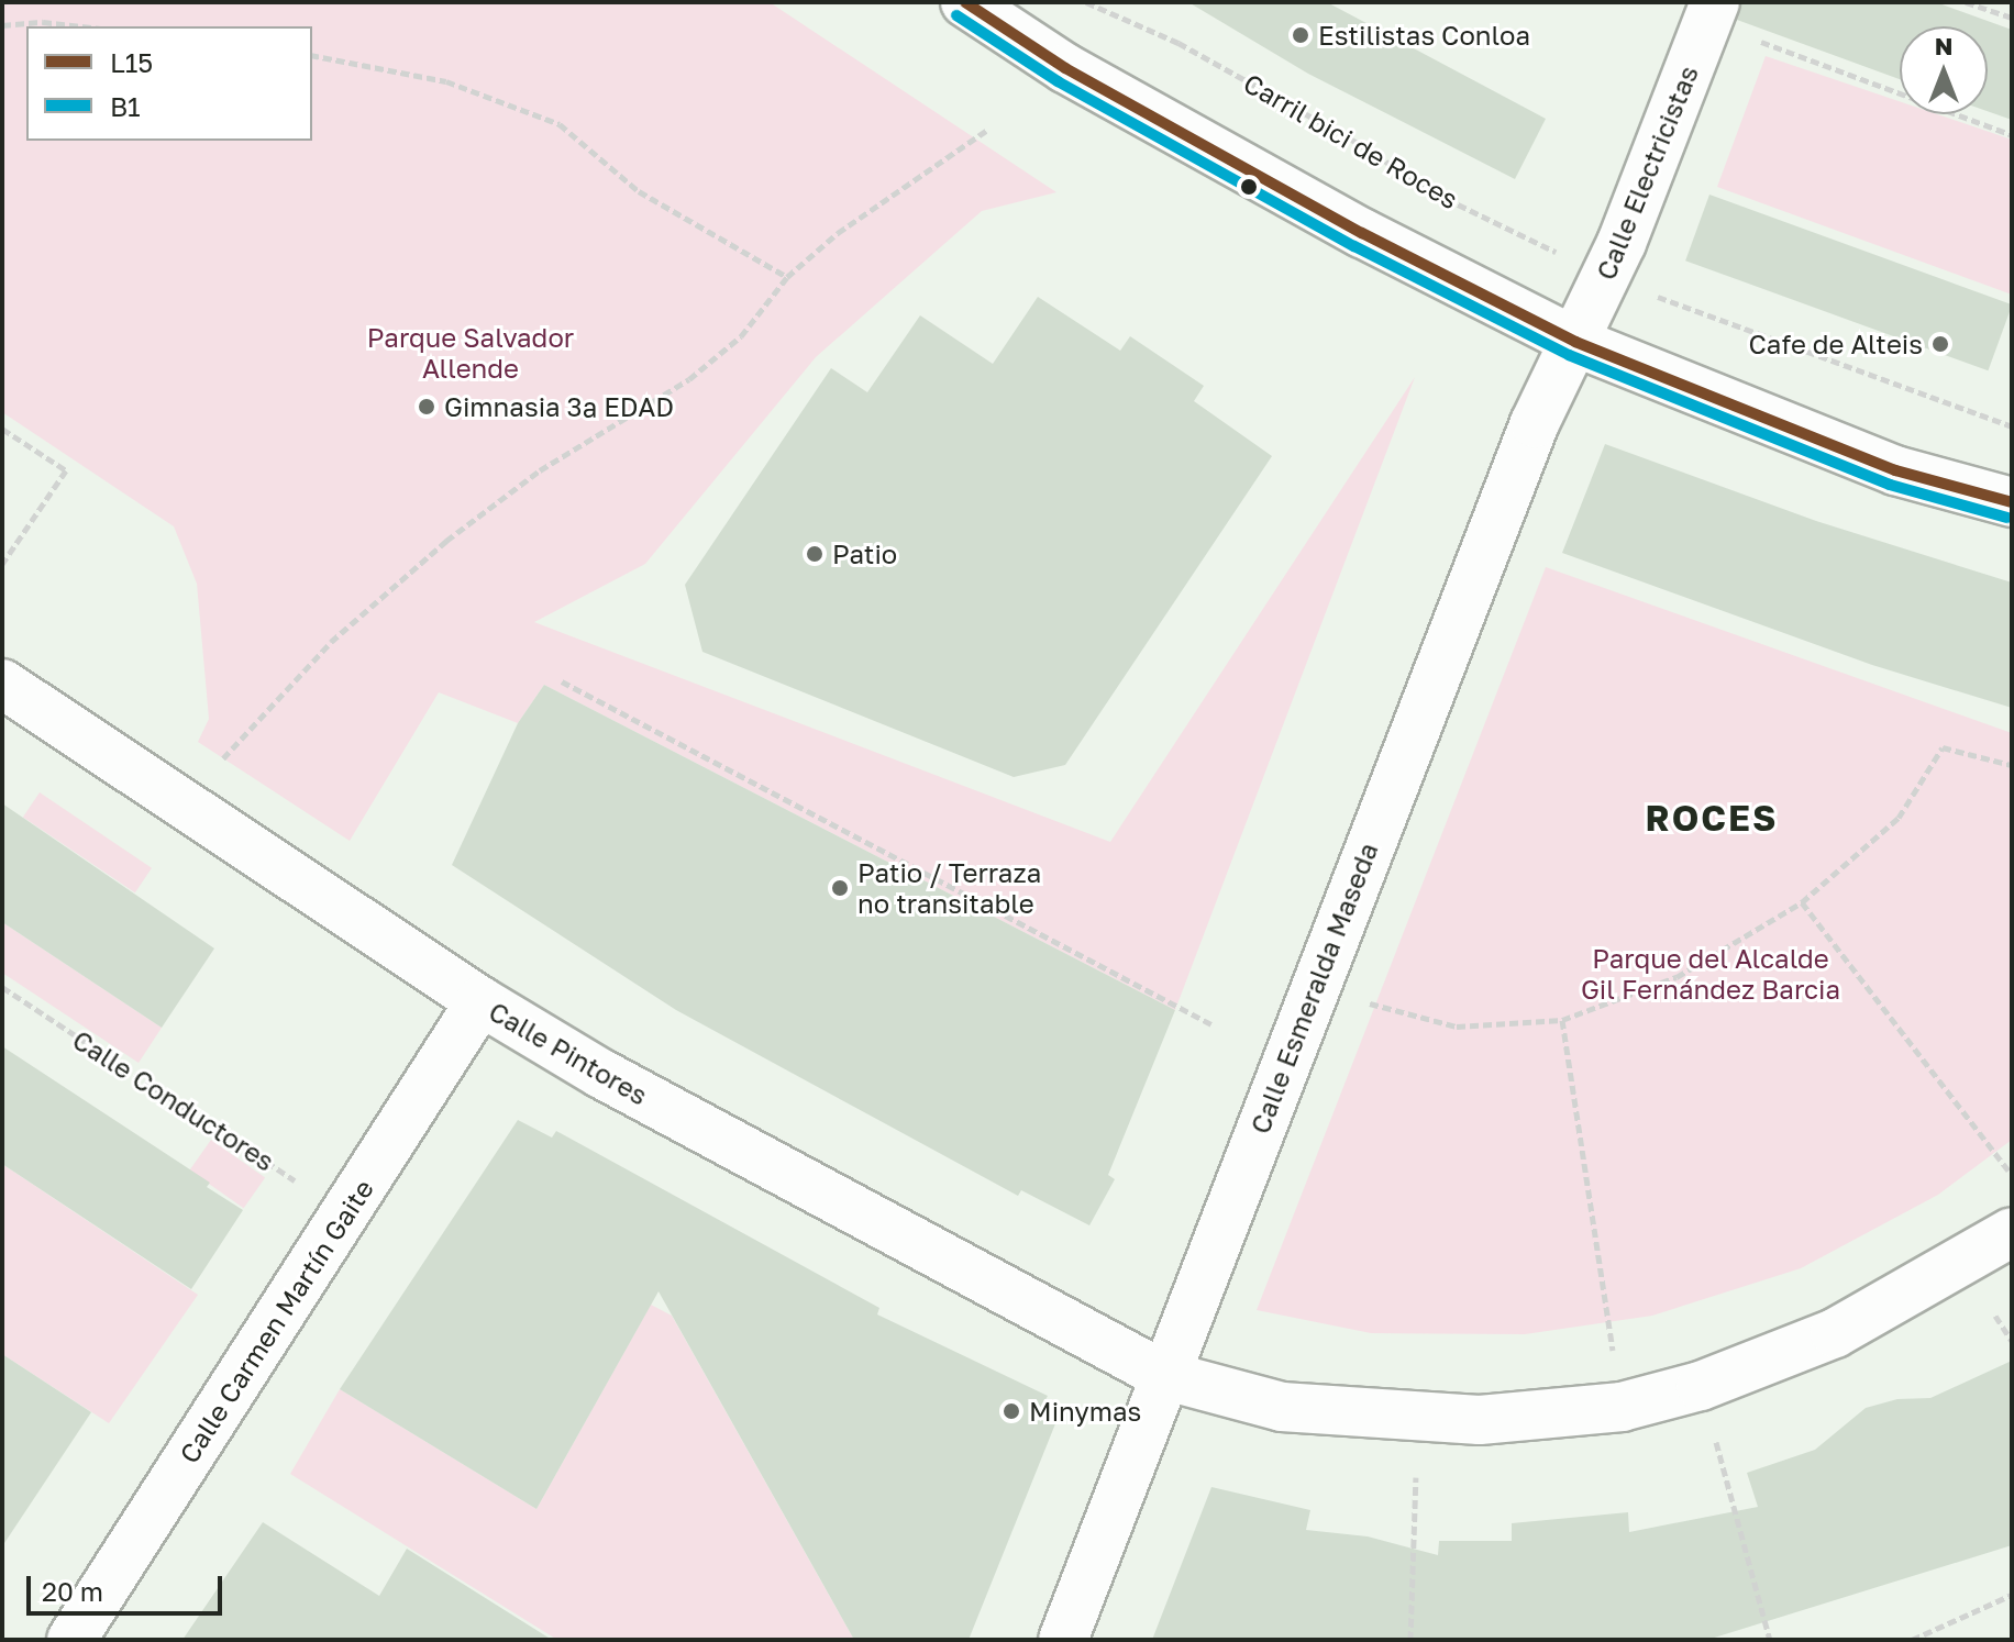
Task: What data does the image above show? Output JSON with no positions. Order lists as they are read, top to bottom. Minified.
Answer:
{"streets":{"street":["Calle Electricistas","Calle Esmeralda Maseda","Calle Pintores","Calle Carmen Martín Gaite"],"path":["Carril bici de Roces","Calle Conductores"]},"crossings":[["Carril bici de Roces","Calle Electricistas"],["Calle Electricistas","Calle Esmeralda Maseda"],["Calle Esmeralda Maseda","Calle Pintores"],["Calle Pintores","Calle Carmen Martín Gaite"],["Calle Conductores","Calle Carmen Martín Gaite"]],"districts":["ROCES"],"parks":["Parque Salvador Allende","Parque del Alcalde Gil Fernández Barcia"],"places":["Estilistas Conloa","Cafe de Alteis","Gimnasia 3ª EDAD","Patio","Patio / Terraza no transitable","Minymas"],"lines":["transit line L15","transit line B1"],"legend":["L15","B1"],"scale_bar":"20 m","north":"top"}
